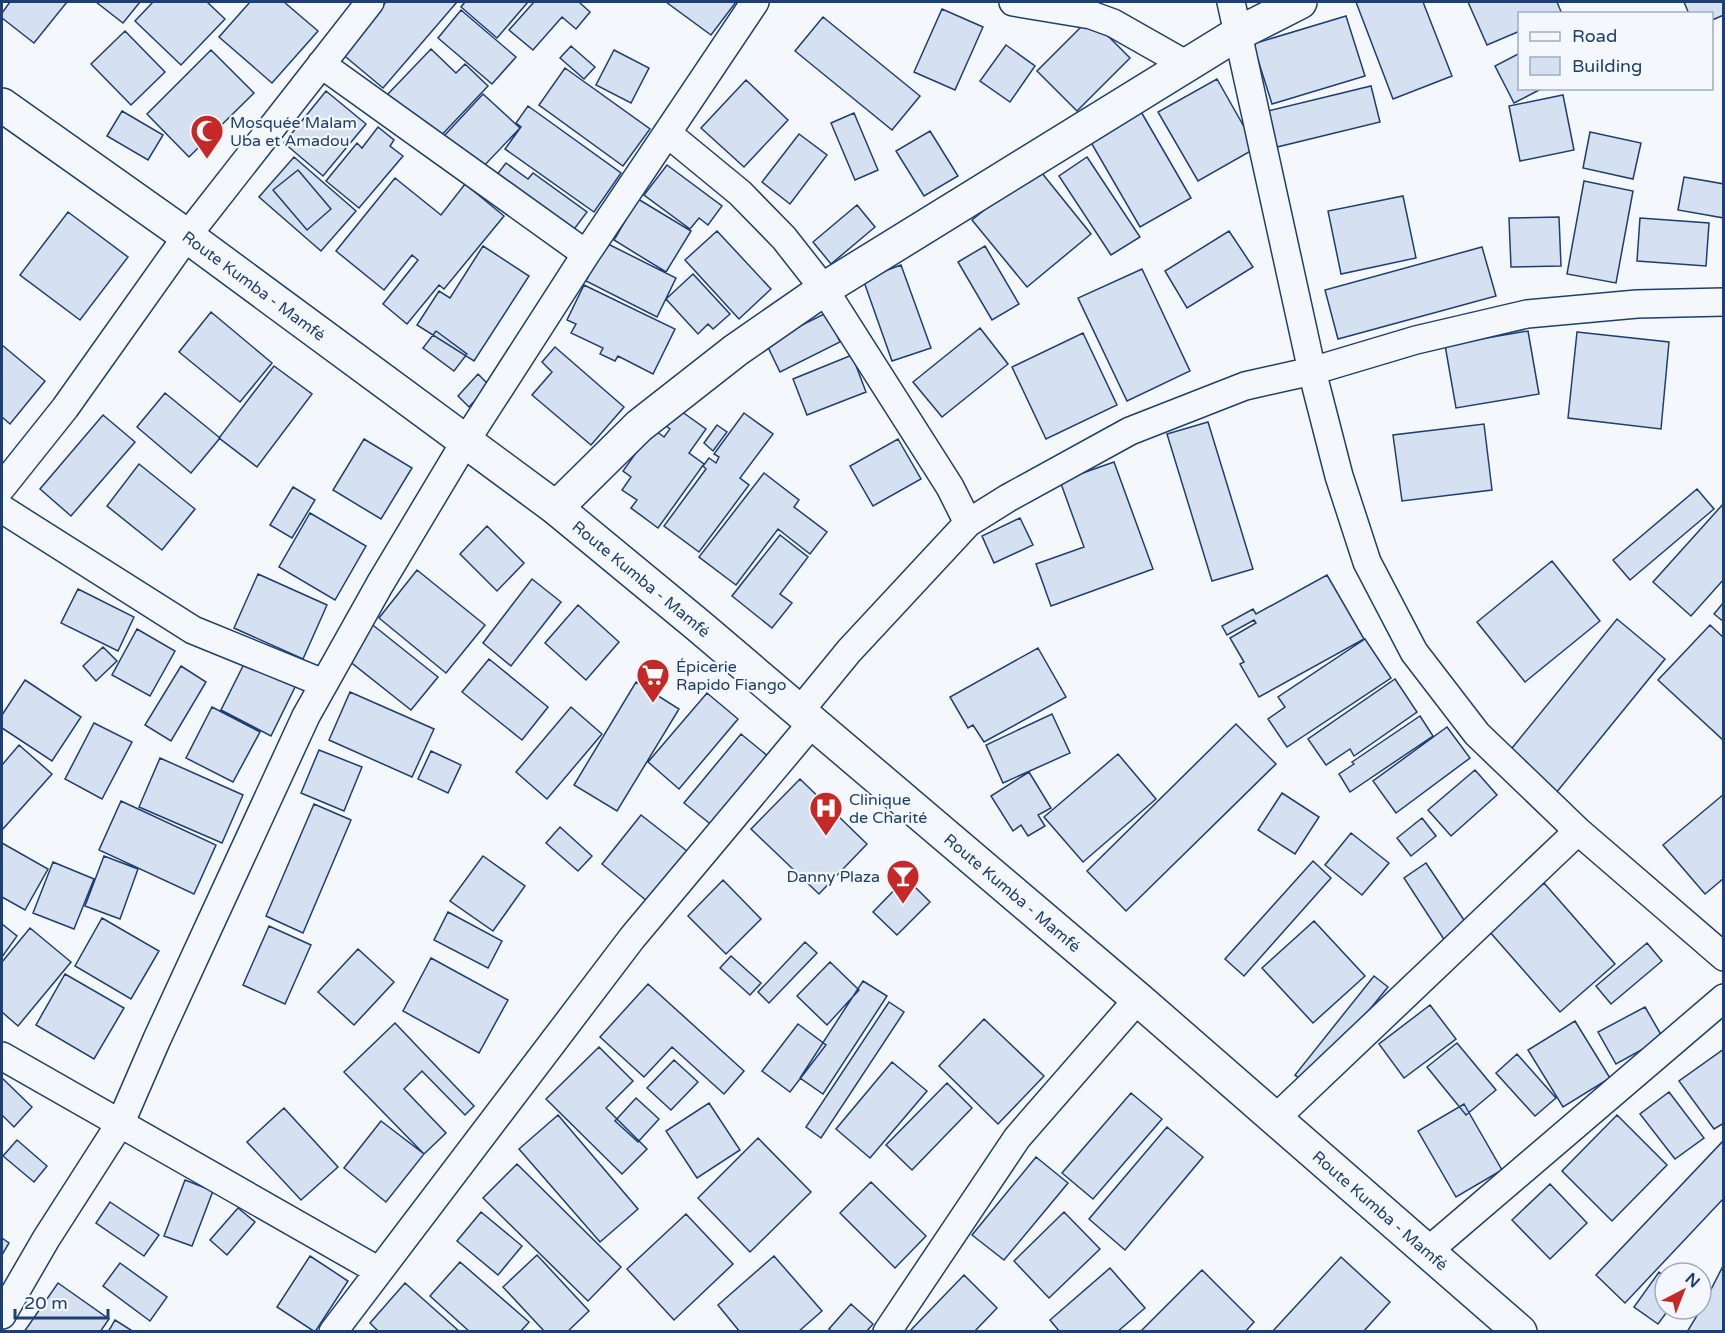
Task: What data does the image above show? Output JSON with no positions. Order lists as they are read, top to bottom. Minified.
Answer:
{"streets":{"main road":["Route Kumba - Mamfé"]},"places":{"mosque":["Mosquée Malam Uba et Amadou"],"supermarket":["Épicerie Rapido Fiango"],"hospital":["Clinique de Charité"],"bar":["Danny Plaza"]},"legend":["Road","Building"],"scale_bar":"20 m","north":"top right"}
